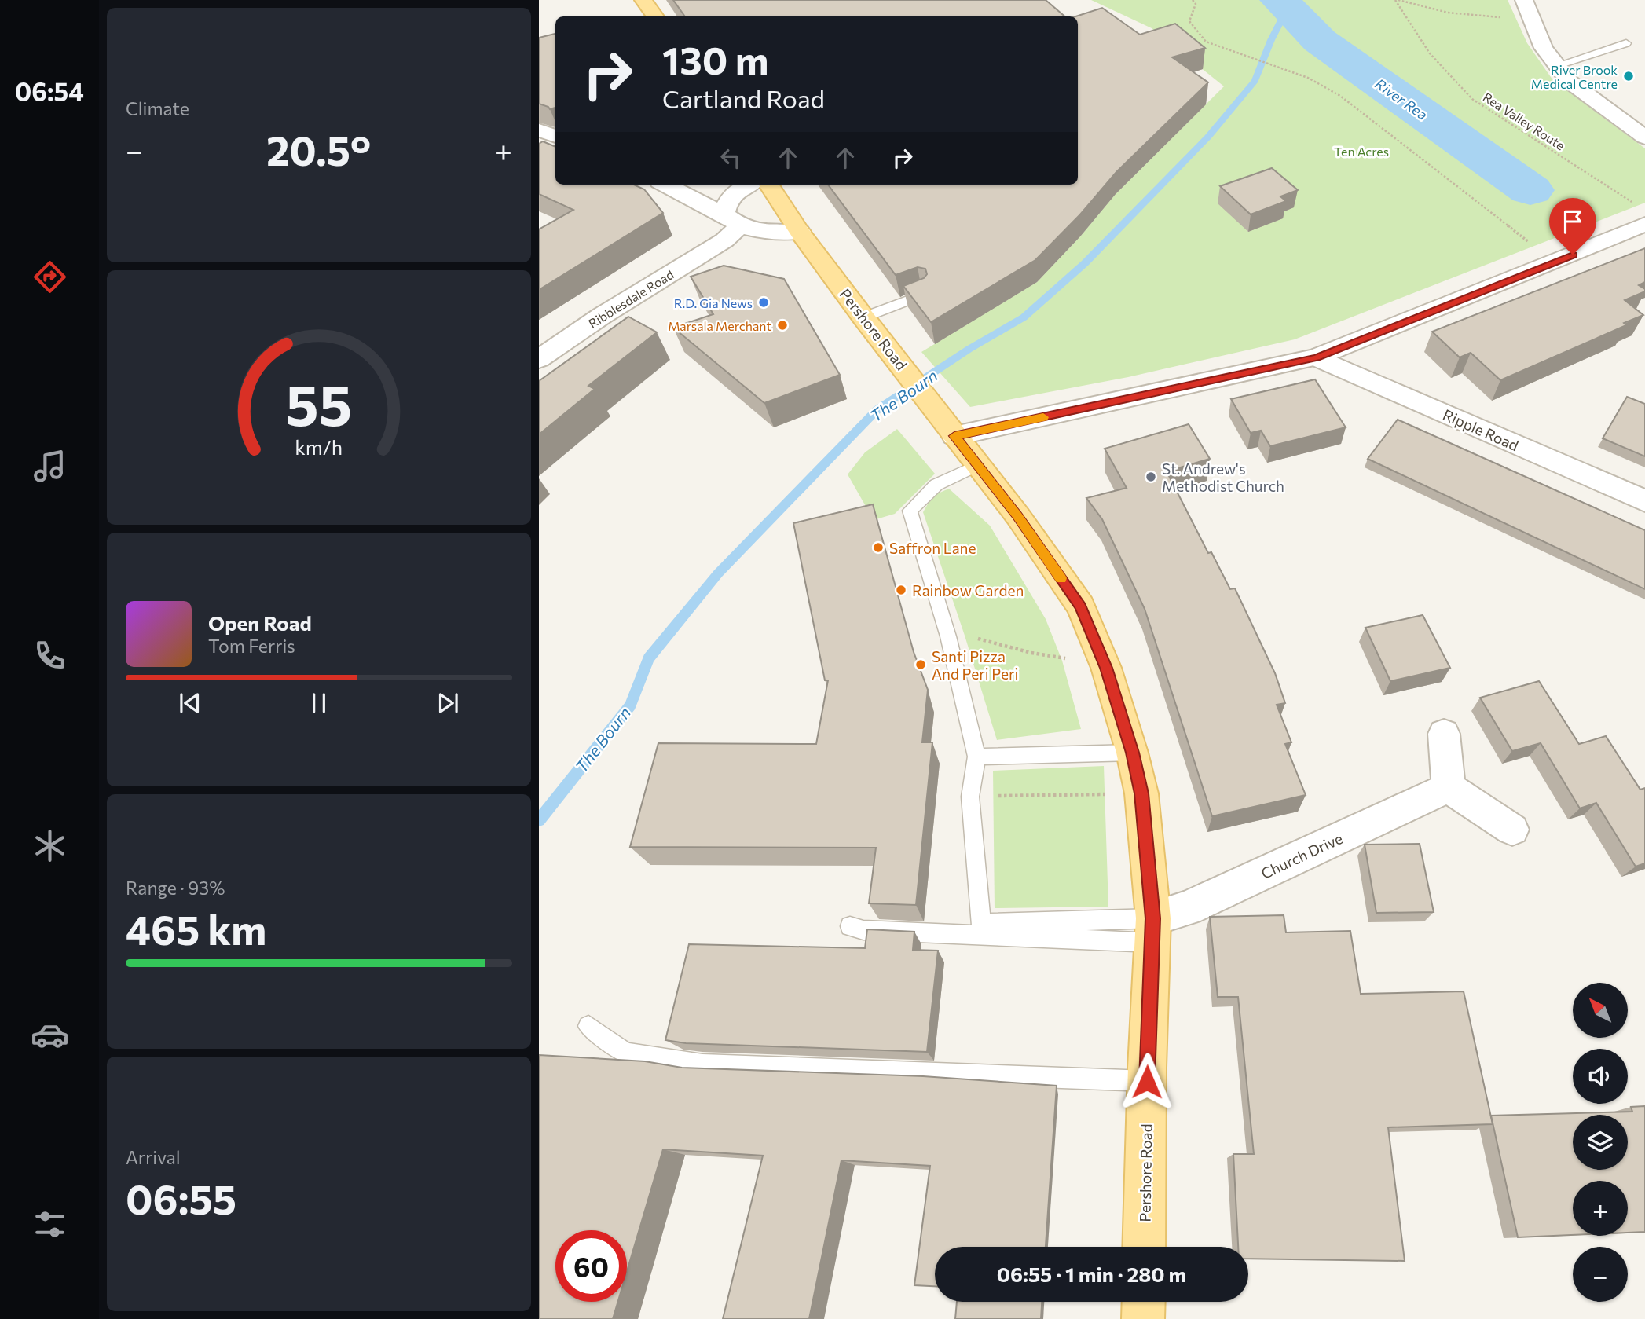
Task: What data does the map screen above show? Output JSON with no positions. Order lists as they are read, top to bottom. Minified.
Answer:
{"streets":{"main road":["Pershore Road"],"street":["Ribblesdale Road","Ripple Road","Church Drive"],"path":["Rea Valley Route"]},"crossings":[["Ribblesdale Road","Pershore Road"],["Pershore Road","Church Drive"]],"water":["River Rea","The Bourn"],"parks":["Ten Acres"],"places":["River Brook Medical Centre","R.D. Gia News","Marsala Merchant","St. Andrew's Methodist Church","Saffron Lane","Rainbow Garden","Santi Pizza And Peri Peri"],"north":"top left","page":{"tabs":"06:54","tile":["Climate",["Range · 93%","465 km"],["Arrival","06:55"]],"turn":["130 m","Cartland Road"],"heat":["−","20.5°","+"],"song":["Open Road","Tom Ferris"],"map_buttons":["+","−"],"limit":"60","trip":"06:55 · 1 min · 280 m","gauge":["55","km/h"]}}
